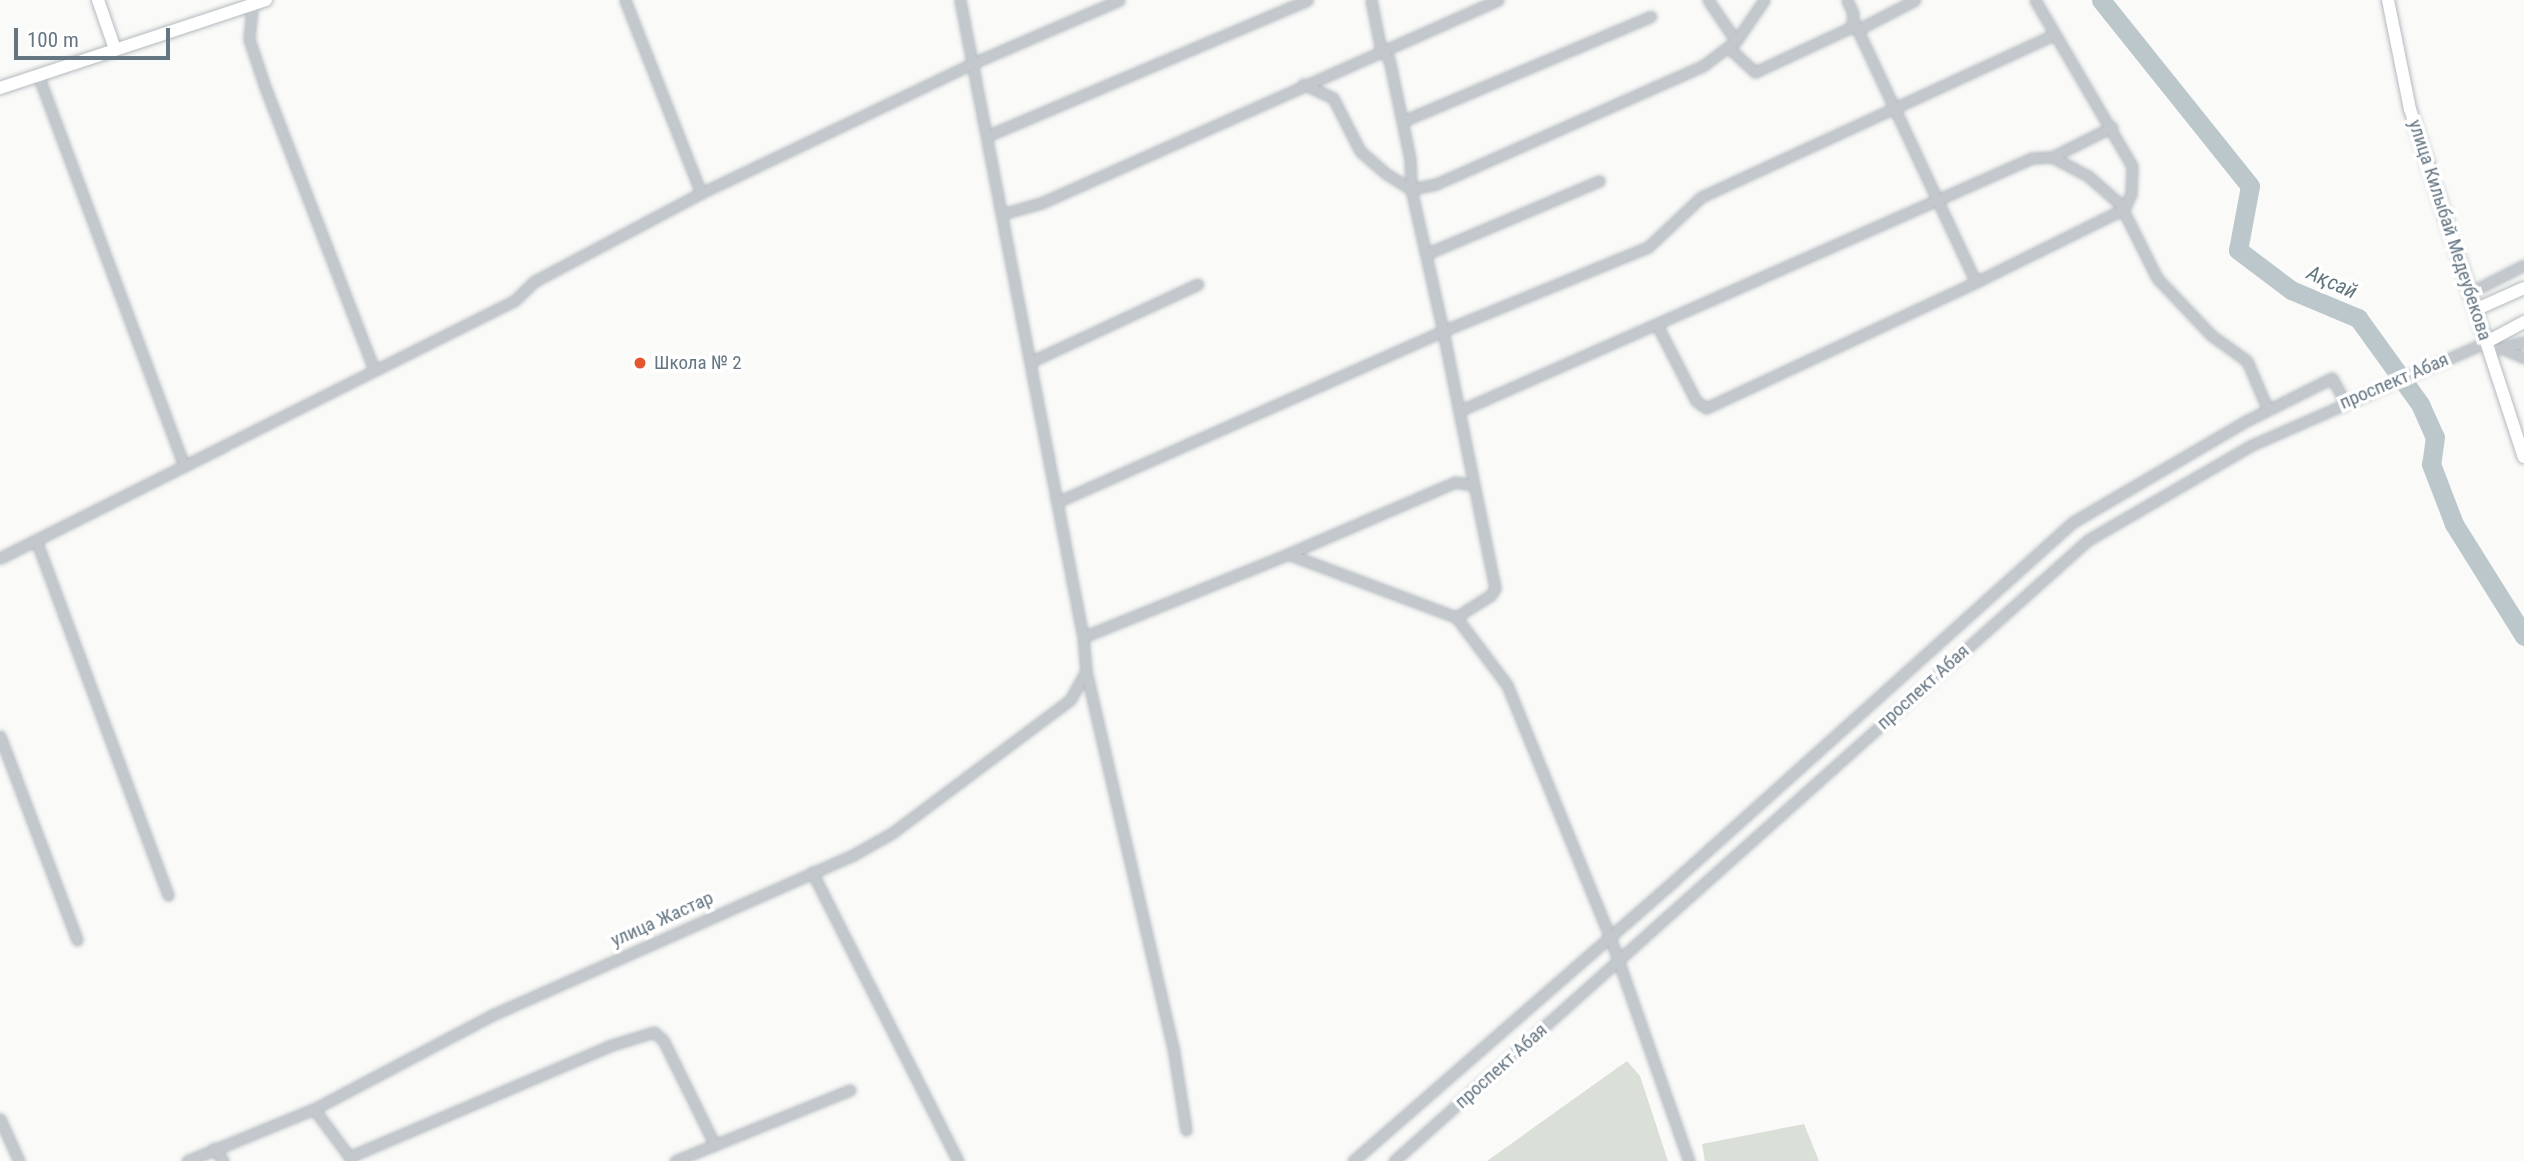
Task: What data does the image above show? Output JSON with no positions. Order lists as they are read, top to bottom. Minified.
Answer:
{"streets":{"main road":["улица Килыбай Медеубекова","проспект Абая"],"street":["улица Жастар"]},"crossings":[["улица Килыбай Медеубекова","проспект Абая"]],"water":["Ақсай"],"places":["Школа № 2"],"scale_bar":"100 m"}
